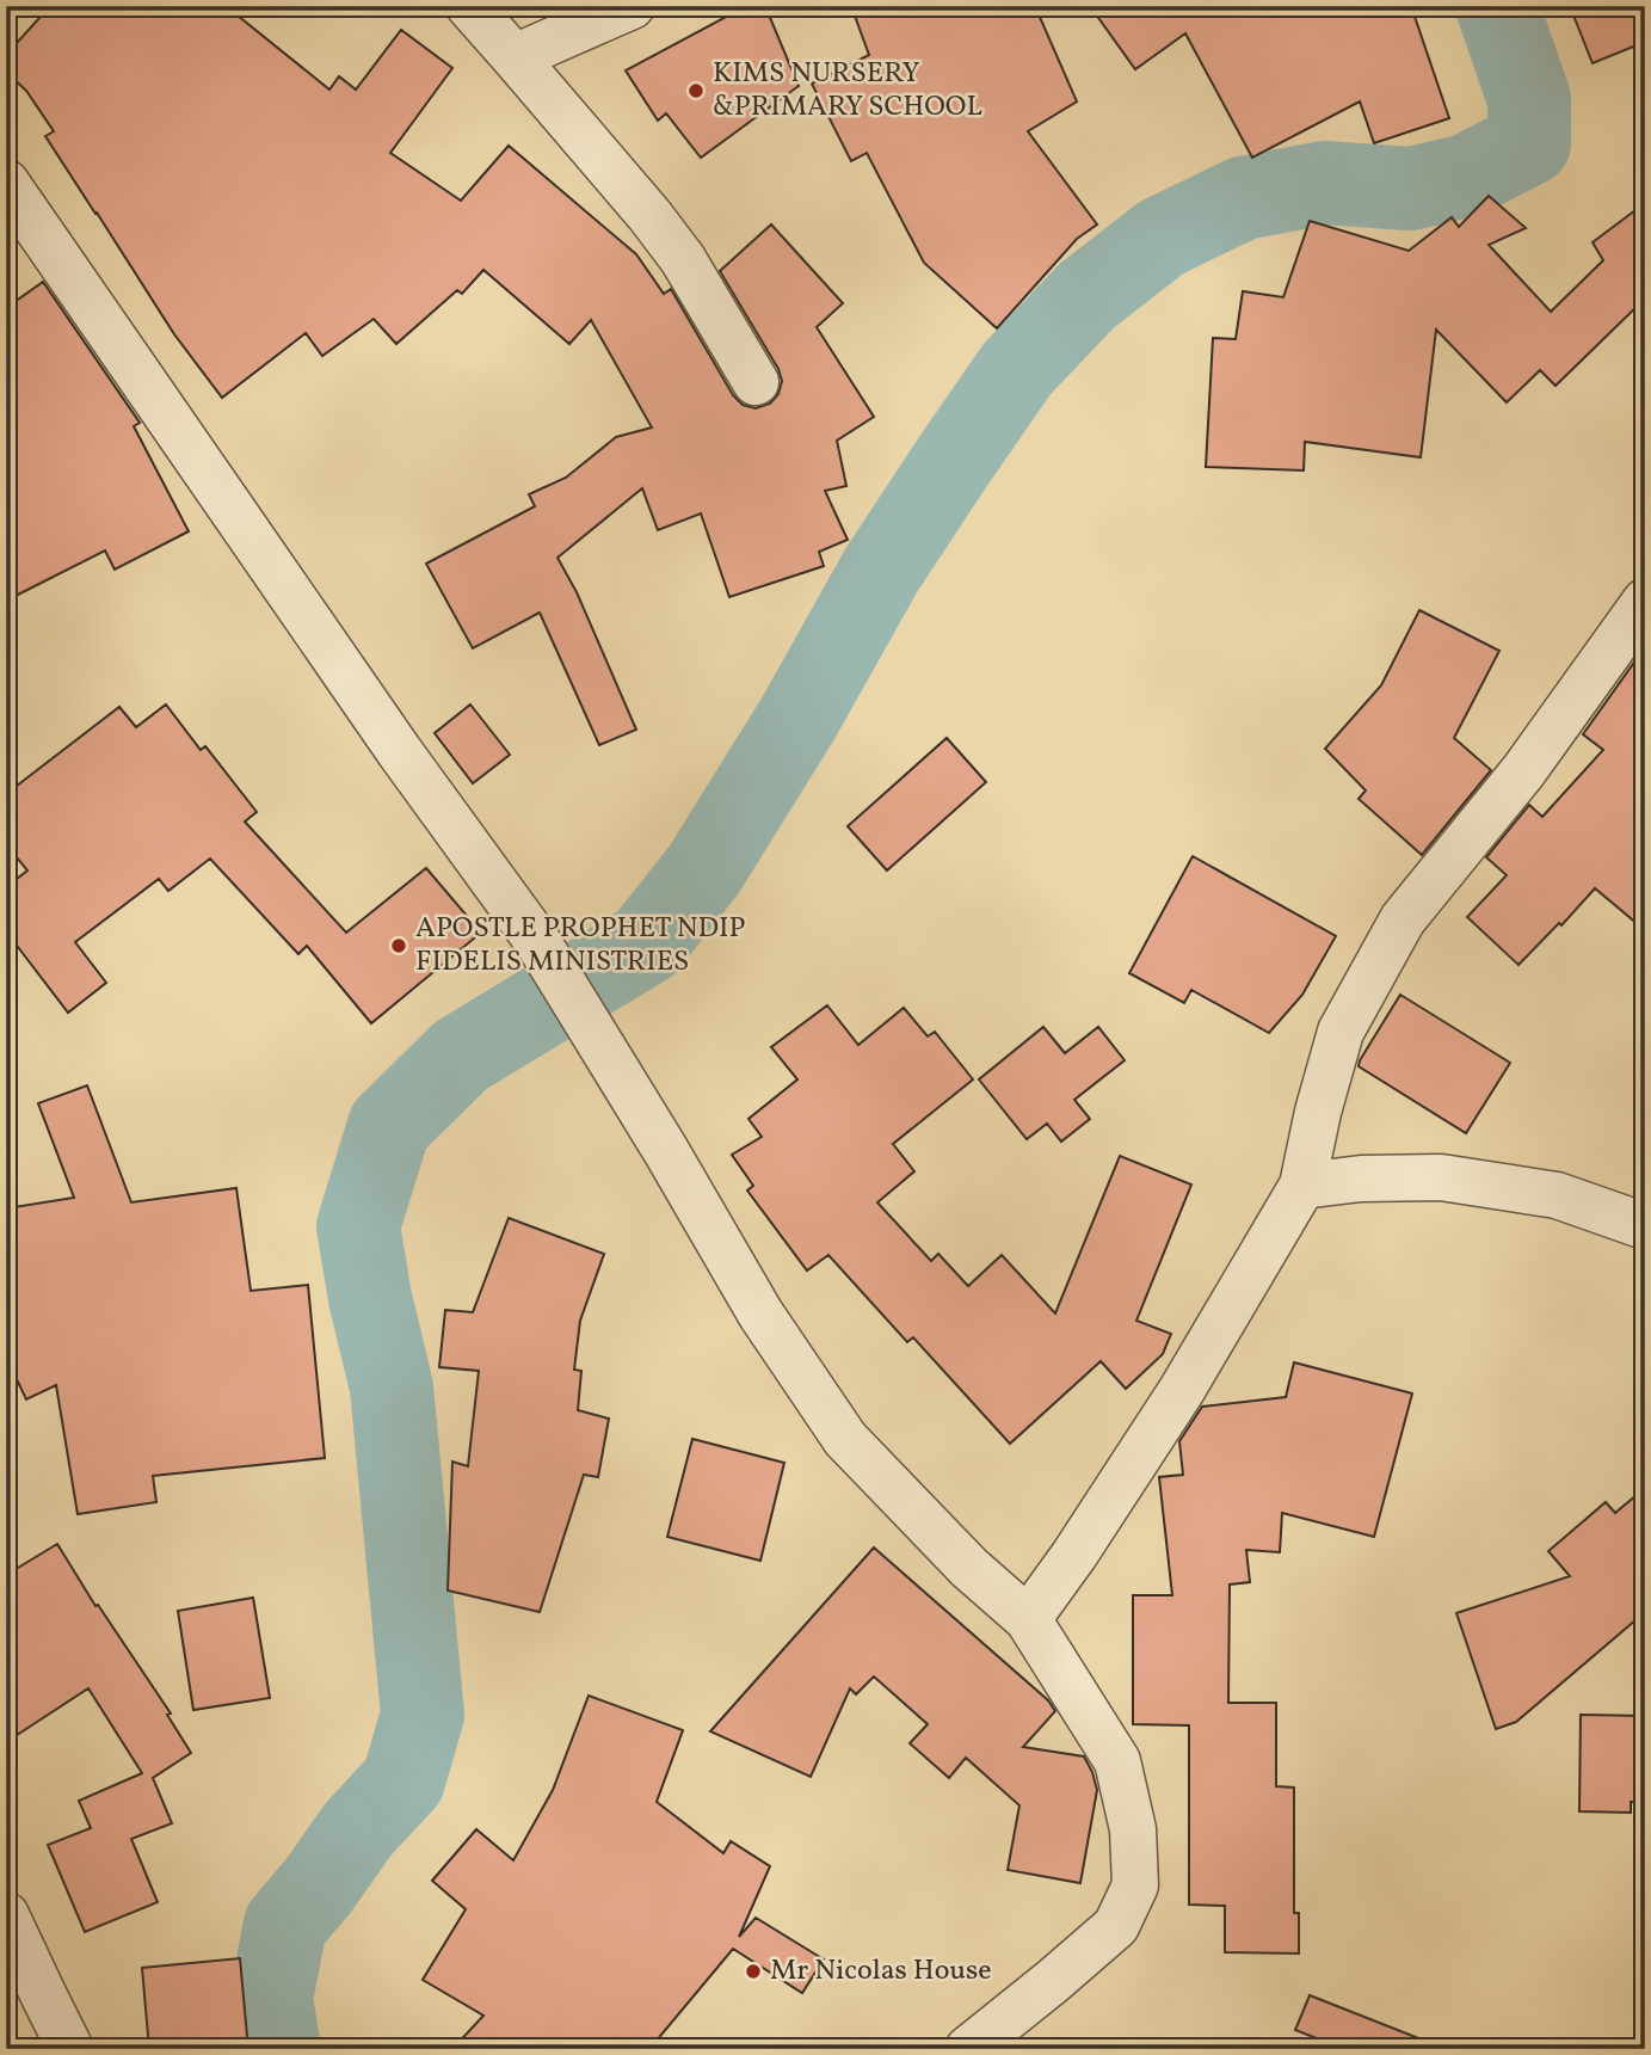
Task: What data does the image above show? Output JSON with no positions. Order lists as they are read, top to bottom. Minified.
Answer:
{"places":["KIMS NURSERY &PRIMARY SCHOOL","APOSTLE PROPHET NDIP FIDELIS MINISTRIES","Mr Nicolas House"]}
